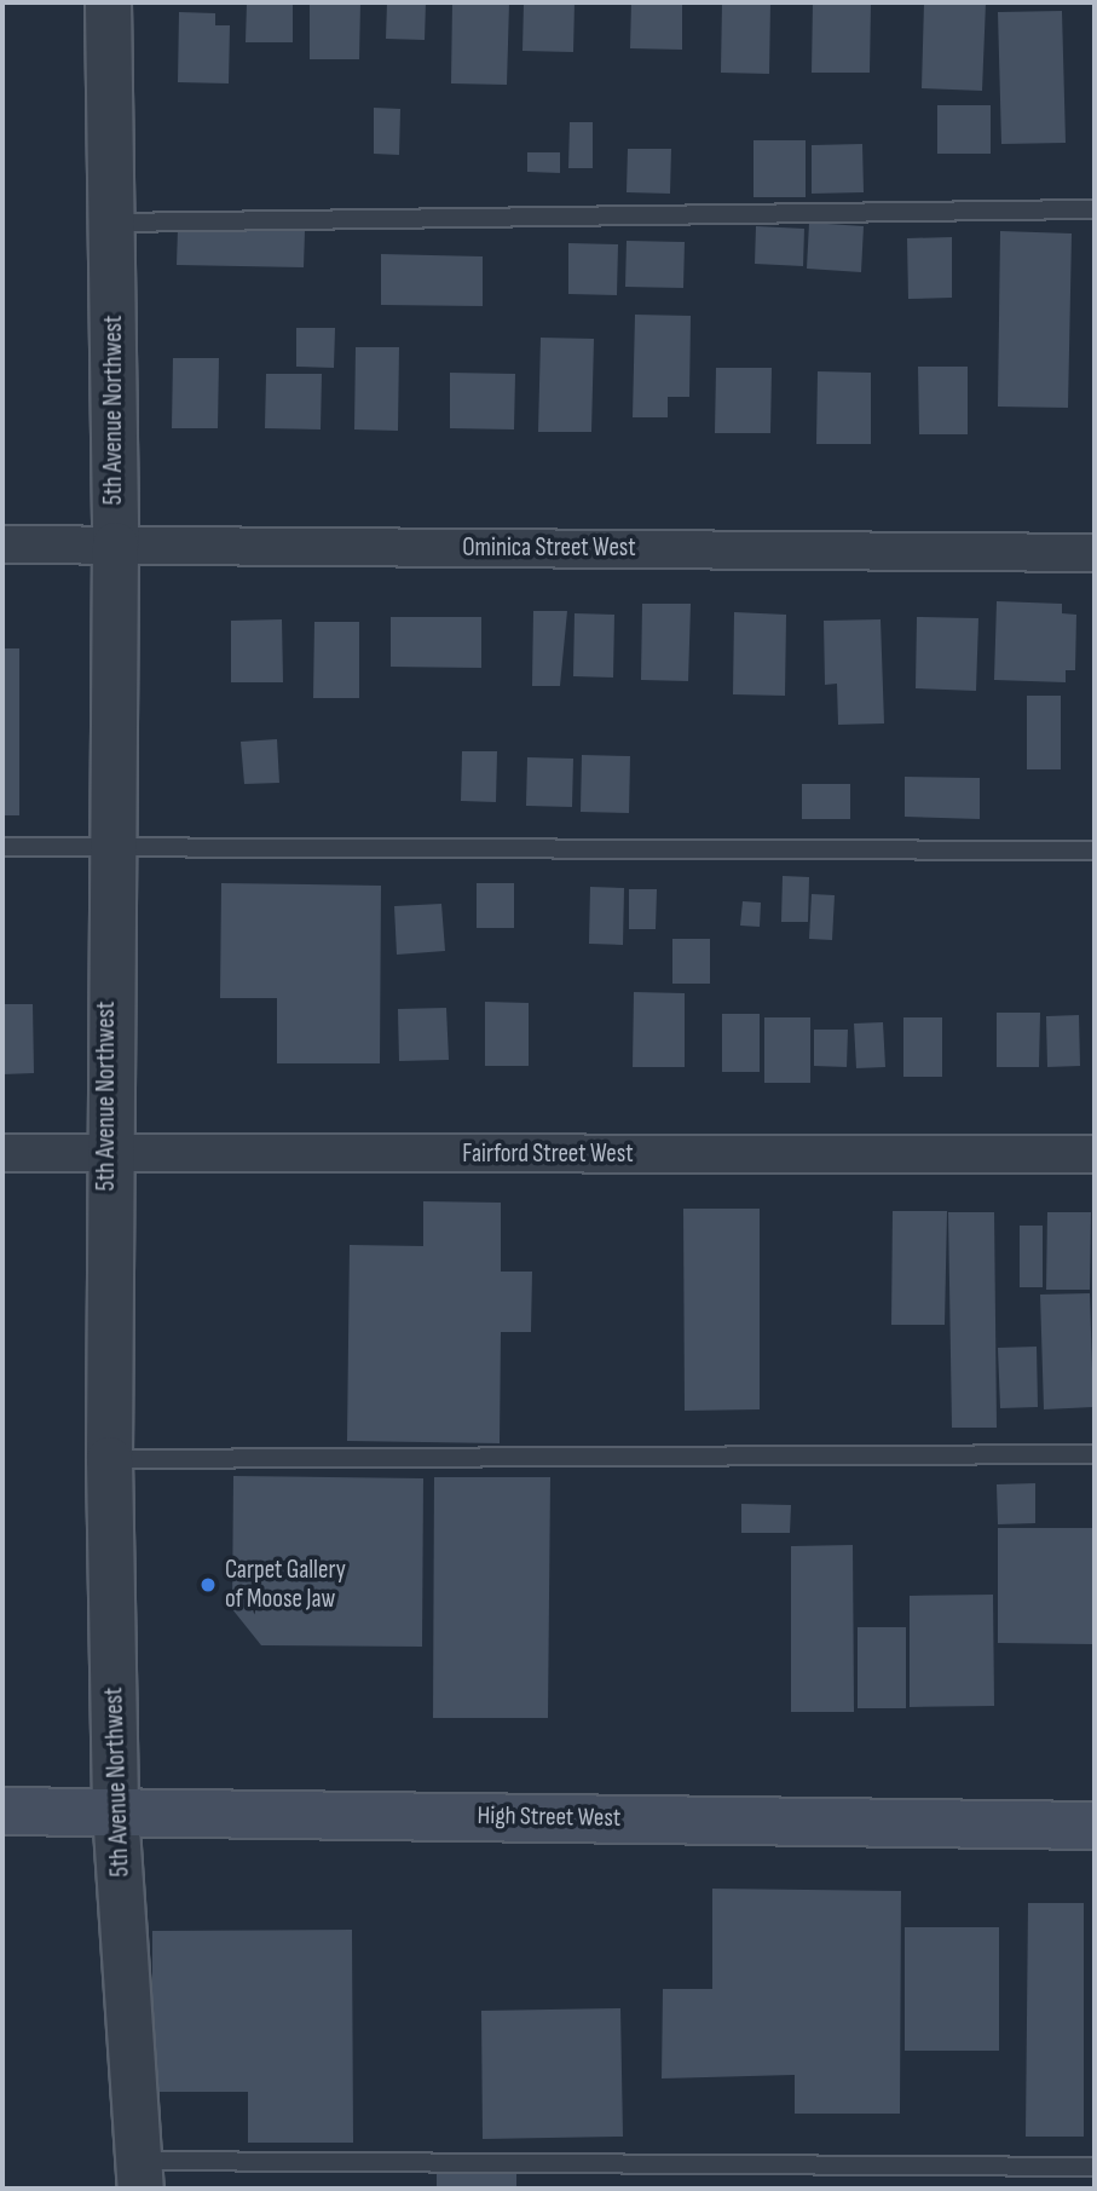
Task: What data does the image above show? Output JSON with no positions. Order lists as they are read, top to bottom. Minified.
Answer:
{"streets":{"main road":["High Street West"],"street":["5th Avenue Northwest","Ominica Street West","Fairford Street West"]},"crossings":[["5th Avenue Northwest","Ominica Street West"],["5th Avenue Northwest","Fairford Street West"],["5th Avenue Northwest","High Street West"]],"places":["Carpet Gallery of Moose Jaw"]}
